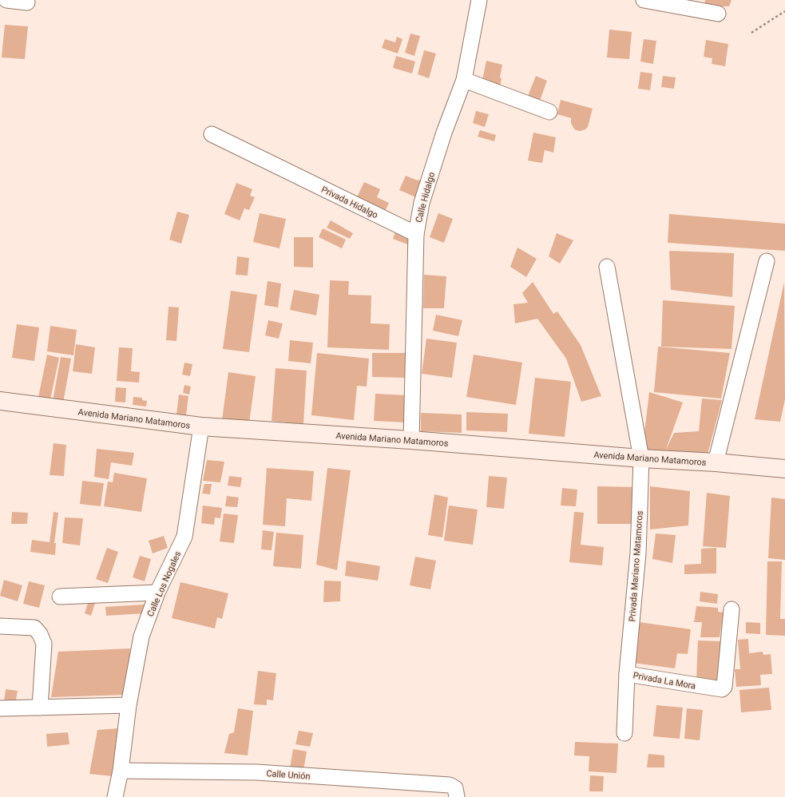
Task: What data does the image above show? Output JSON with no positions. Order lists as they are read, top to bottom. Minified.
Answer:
{"streets":{"street":["Calle Hidalgo","Privada Hidalgo","Avenida Mariano Matamoros","Privada Mariano Matamoros","Calle Los Nogales","Privada La Mora","Calle Unión"]},"crossings":[["Calle Hidalgo","Privada Hidalgo"],["Calle Hidalgo","Avenida Mariano Matamoros"],["Avenida Mariano Matamoros","Privada Mariano Matamoros"],["Avenida Mariano Matamoros","Calle Los Nogales"],["Privada Mariano Matamoros","Privada La Mora"],["Calle Los Nogales","Calle Unión"]]}
